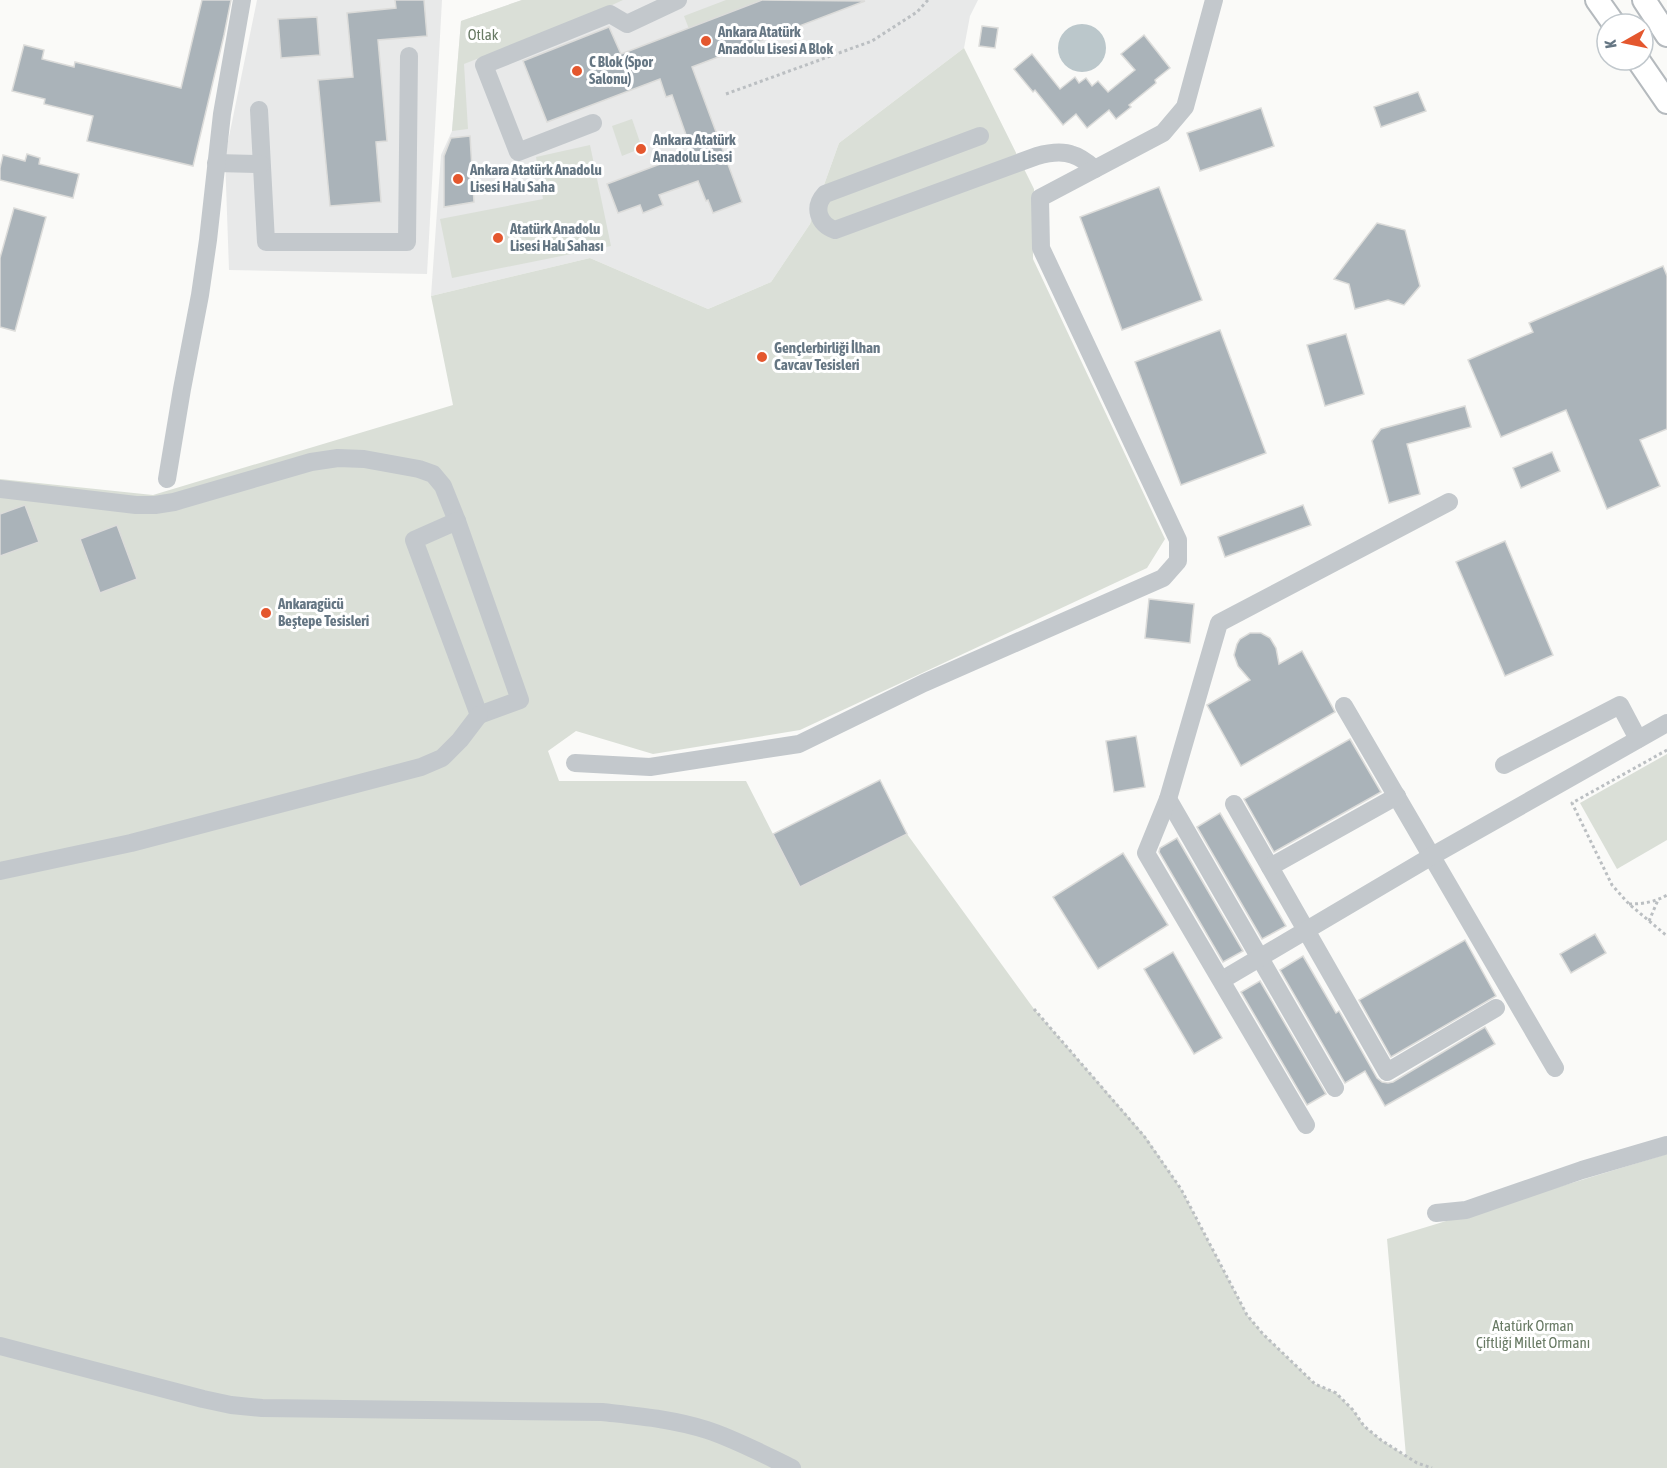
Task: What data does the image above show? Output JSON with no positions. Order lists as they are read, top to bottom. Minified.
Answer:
{"parks":["Otlak","Atatürk Orman Çiftliği Millet Ormanı"],"places":["Ankara Atatürk Anadolu Lisesi A Blok","C Blok (Spor Salonu)","Ankara Atatürk Anadolu Lisesi","Ankara Atatürk Anadolu Lisesi Halı Saha","Atatürk Anadolu Lisesi Halı Sahası","Gençlerbirliği İlhan Cavcav Tesisleri","Ankaragücü Beştepe Tesisleri"],"north":"left"}
